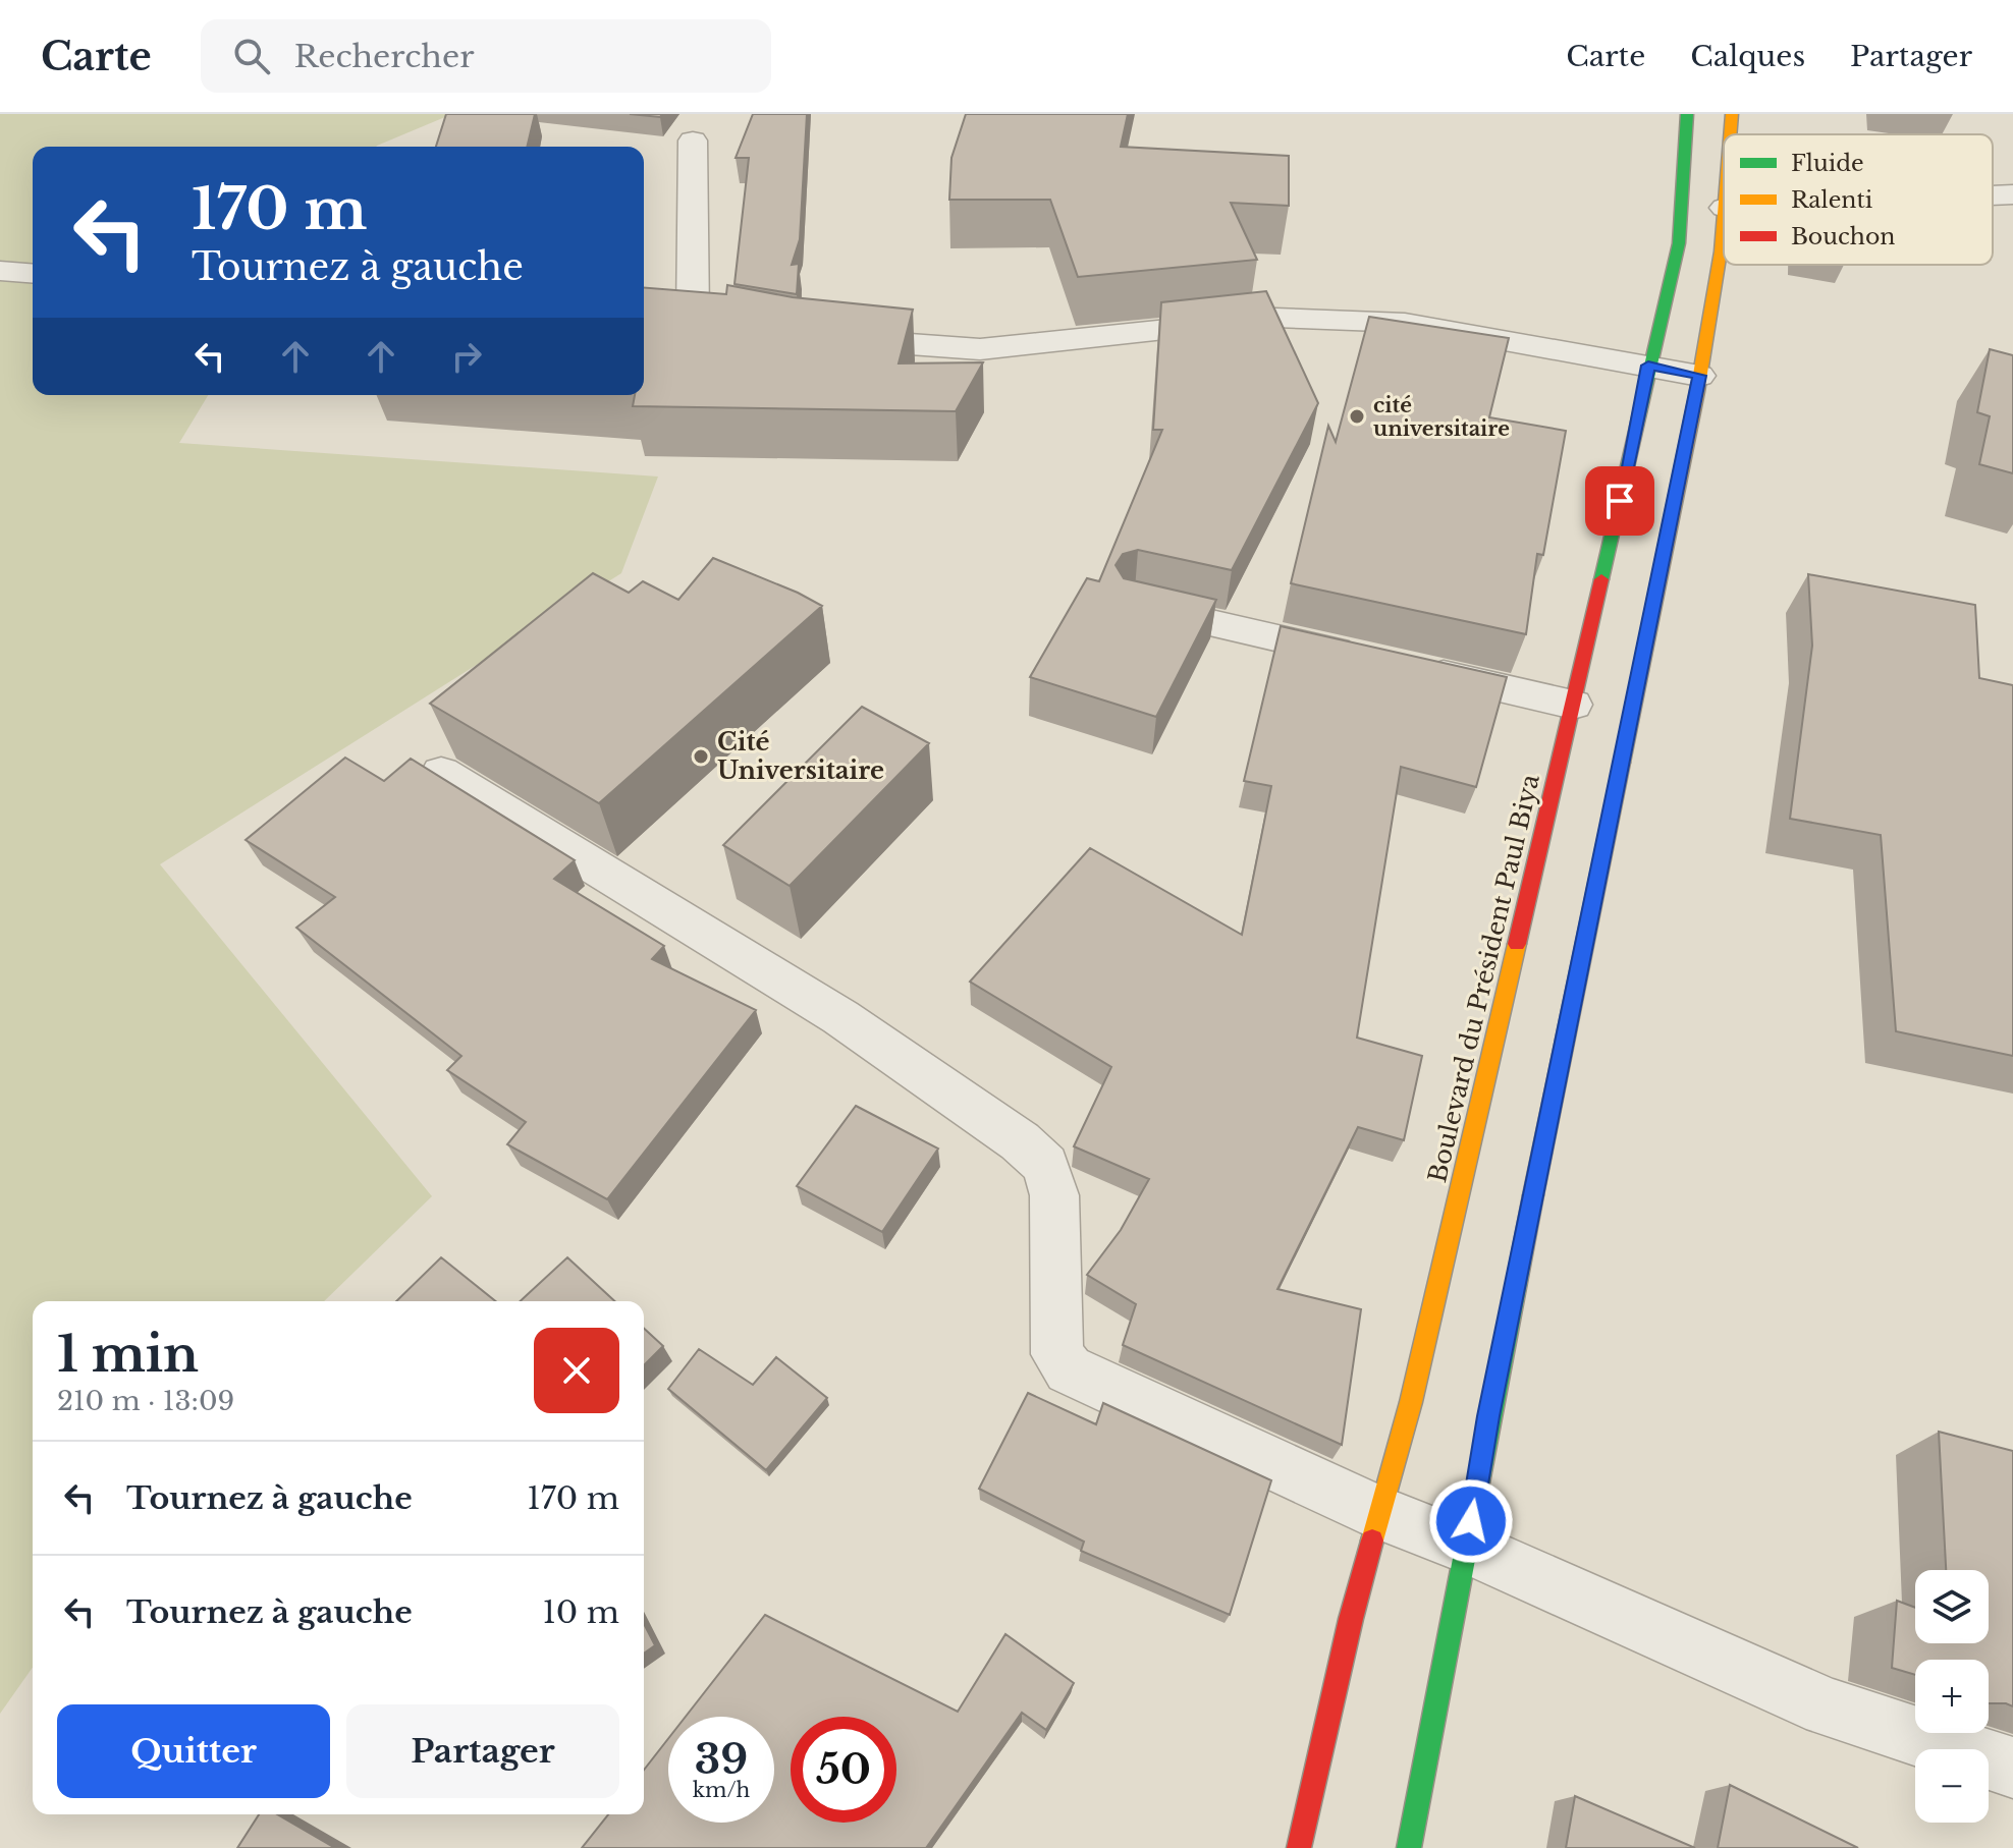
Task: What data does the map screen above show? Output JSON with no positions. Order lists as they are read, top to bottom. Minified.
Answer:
{"streets":{"main road":["Boulevard du Président Paul Biya"]},"places":["cité universitaire","Cité Universitaire"],"legend":["Fluide","Ralenti","Bouchon"],"page":{"header":"Carte","search":"Rechercher","nav":["Carte","Calques","Partager"],"turn":["170 m","Tournez à gauche"],"heading":["1 min","210 m · 13:09"],"list":[{"name":"Tournez à gauche","value":"170 m"},{"name":"Tournez à gauche","value":"10 m"}],"map_buttons":["+","−"],"buttons":["Quitter","Partager"],"speed":"39 km/h","limit":"50"}}
